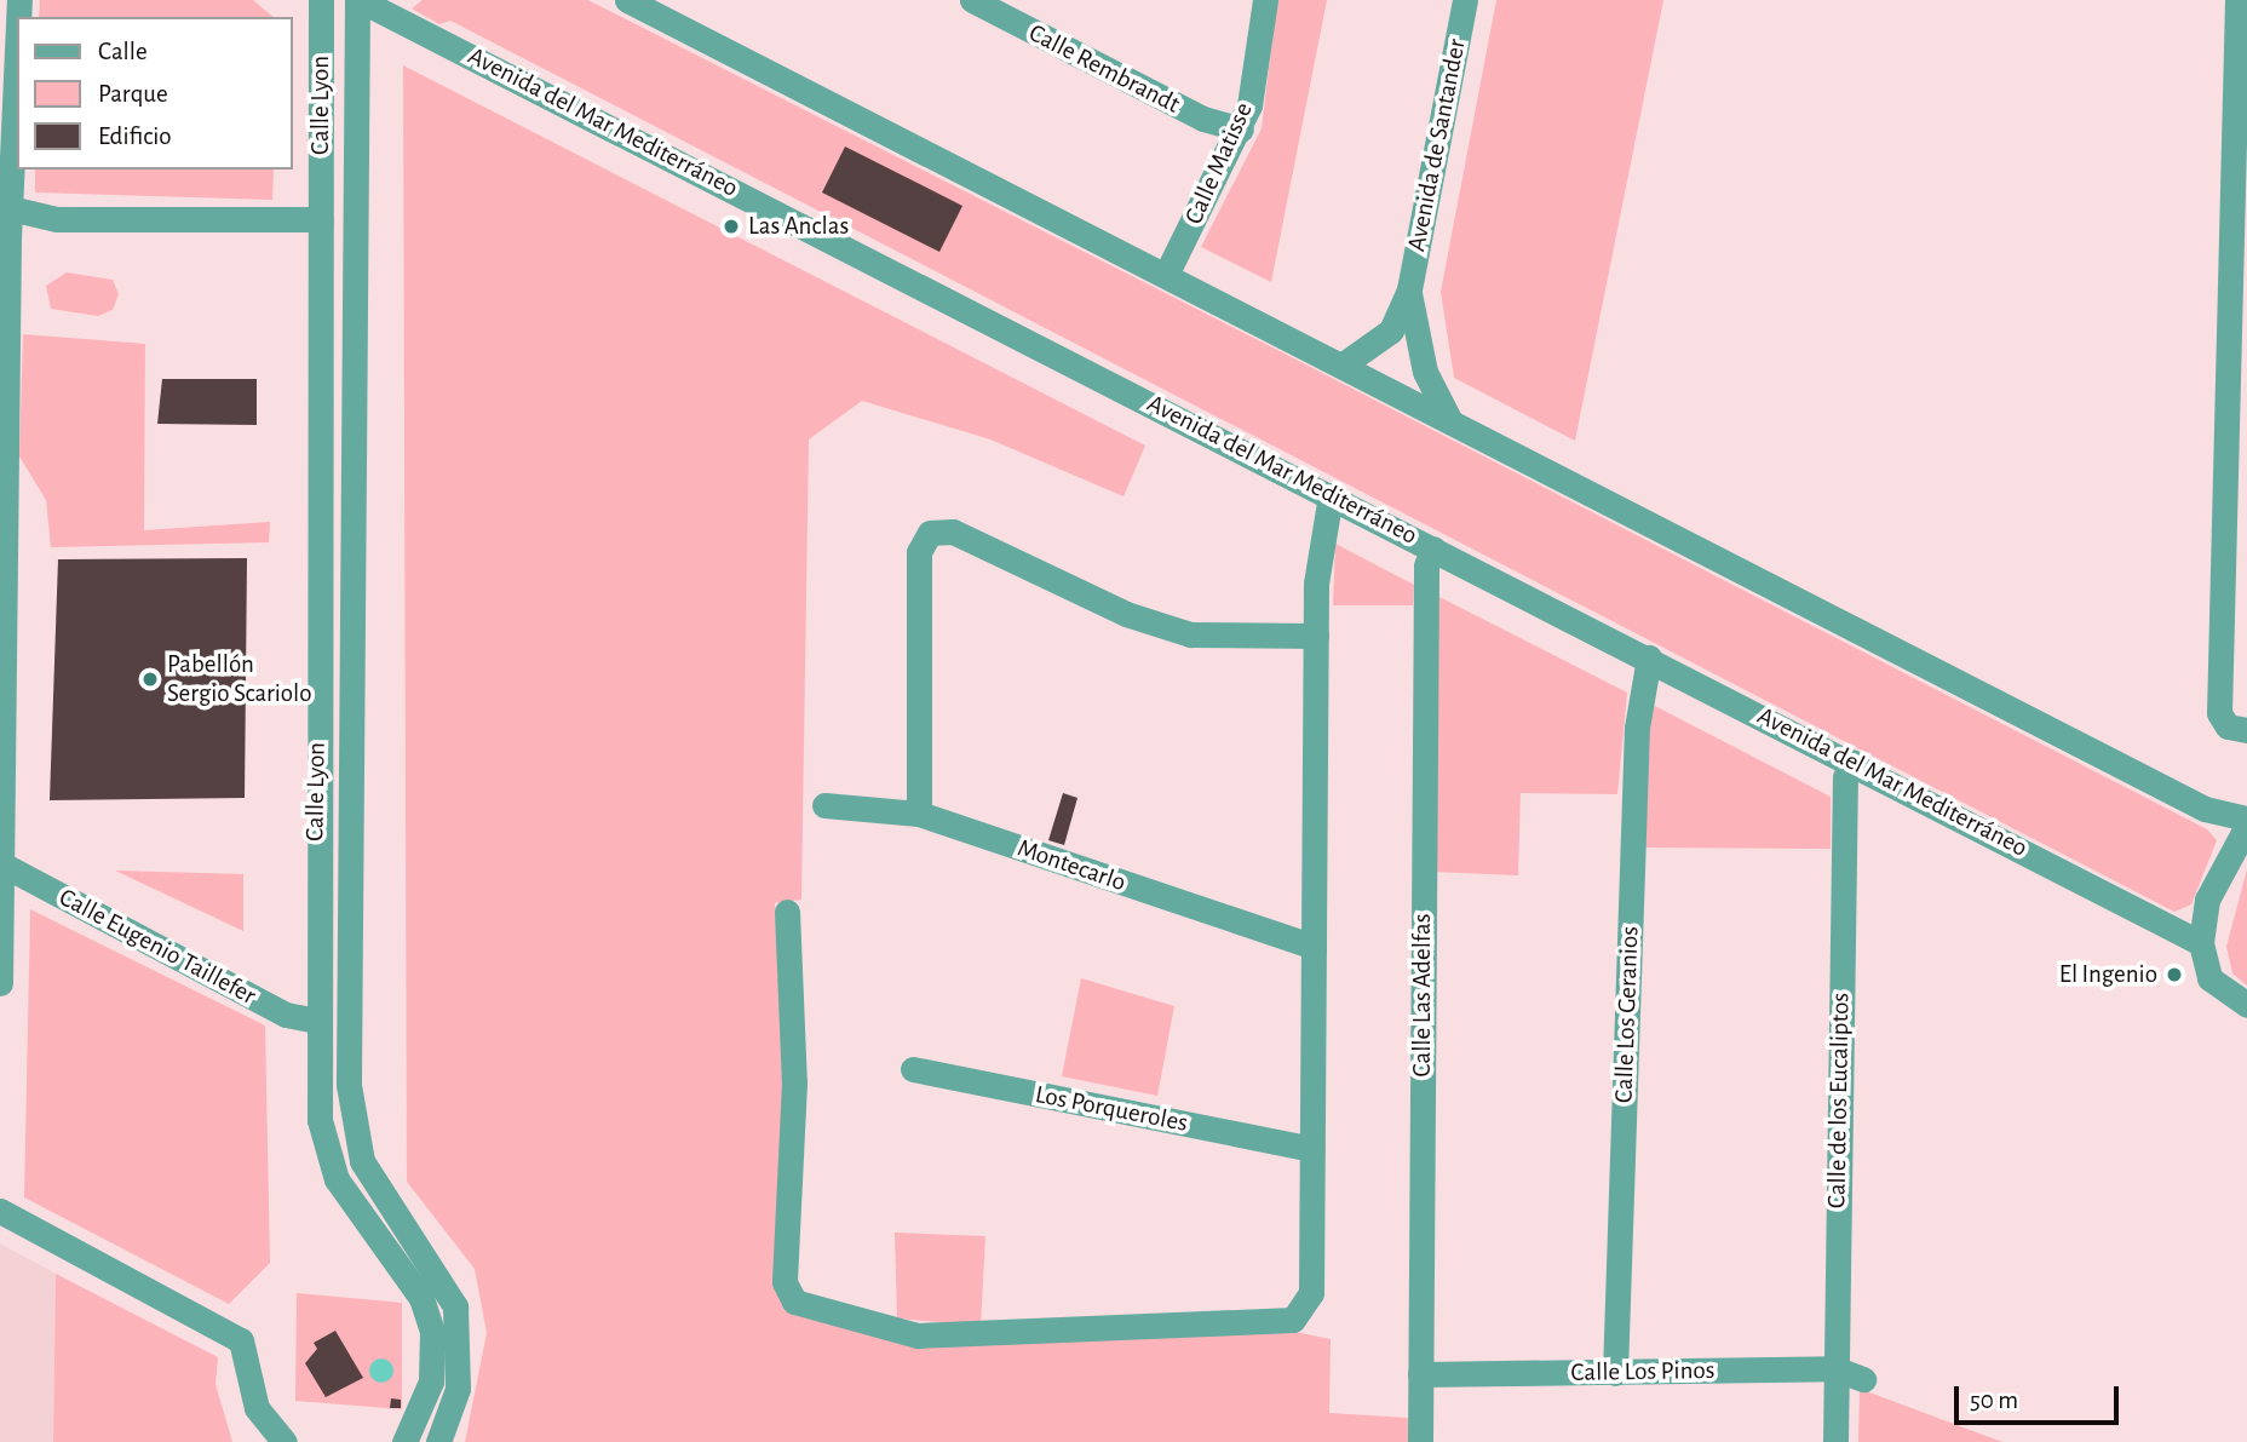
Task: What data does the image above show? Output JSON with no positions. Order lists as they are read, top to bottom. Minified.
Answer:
{"streets":{"street":["Calle Rembrandt","Calle Lyon","Avenida del Mar Mediterráneo","Avenida de Santander","Calle Matisse","Montecarlo","Calle Eugenio Taillefer","Calle Las Adelfas","Calle Los Geranios","Calle de los Eucaliptos","Los Porqueroles","Calle Los Pinos"]},"crossings":[["Calle Rembrandt","Calle Matisse"],["Calle Lyon","Avenida del Mar Mediterráneo"],["Calle Lyon","Calle Eugenio Taillefer"],["Avenida del Mar Mediterráneo","Calle Las Adelfas"],["Avenida del Mar Mediterráneo","Calle Los Geranios"],["Avenida del Mar Mediterráneo","Calle de los Eucaliptos"],["Calle Las Adelfas","Calle Los Pinos"],["Calle Los Geranios","Calle Los Pinos"],["Calle de los Eucaliptos","Calle Los Pinos"]],"places":["Las Anclas","Pabellón Sergio Scariolo","El Ingenio"],"legend":["Calle","Parque","Edificio"],"scale_bar":"50 m"}
